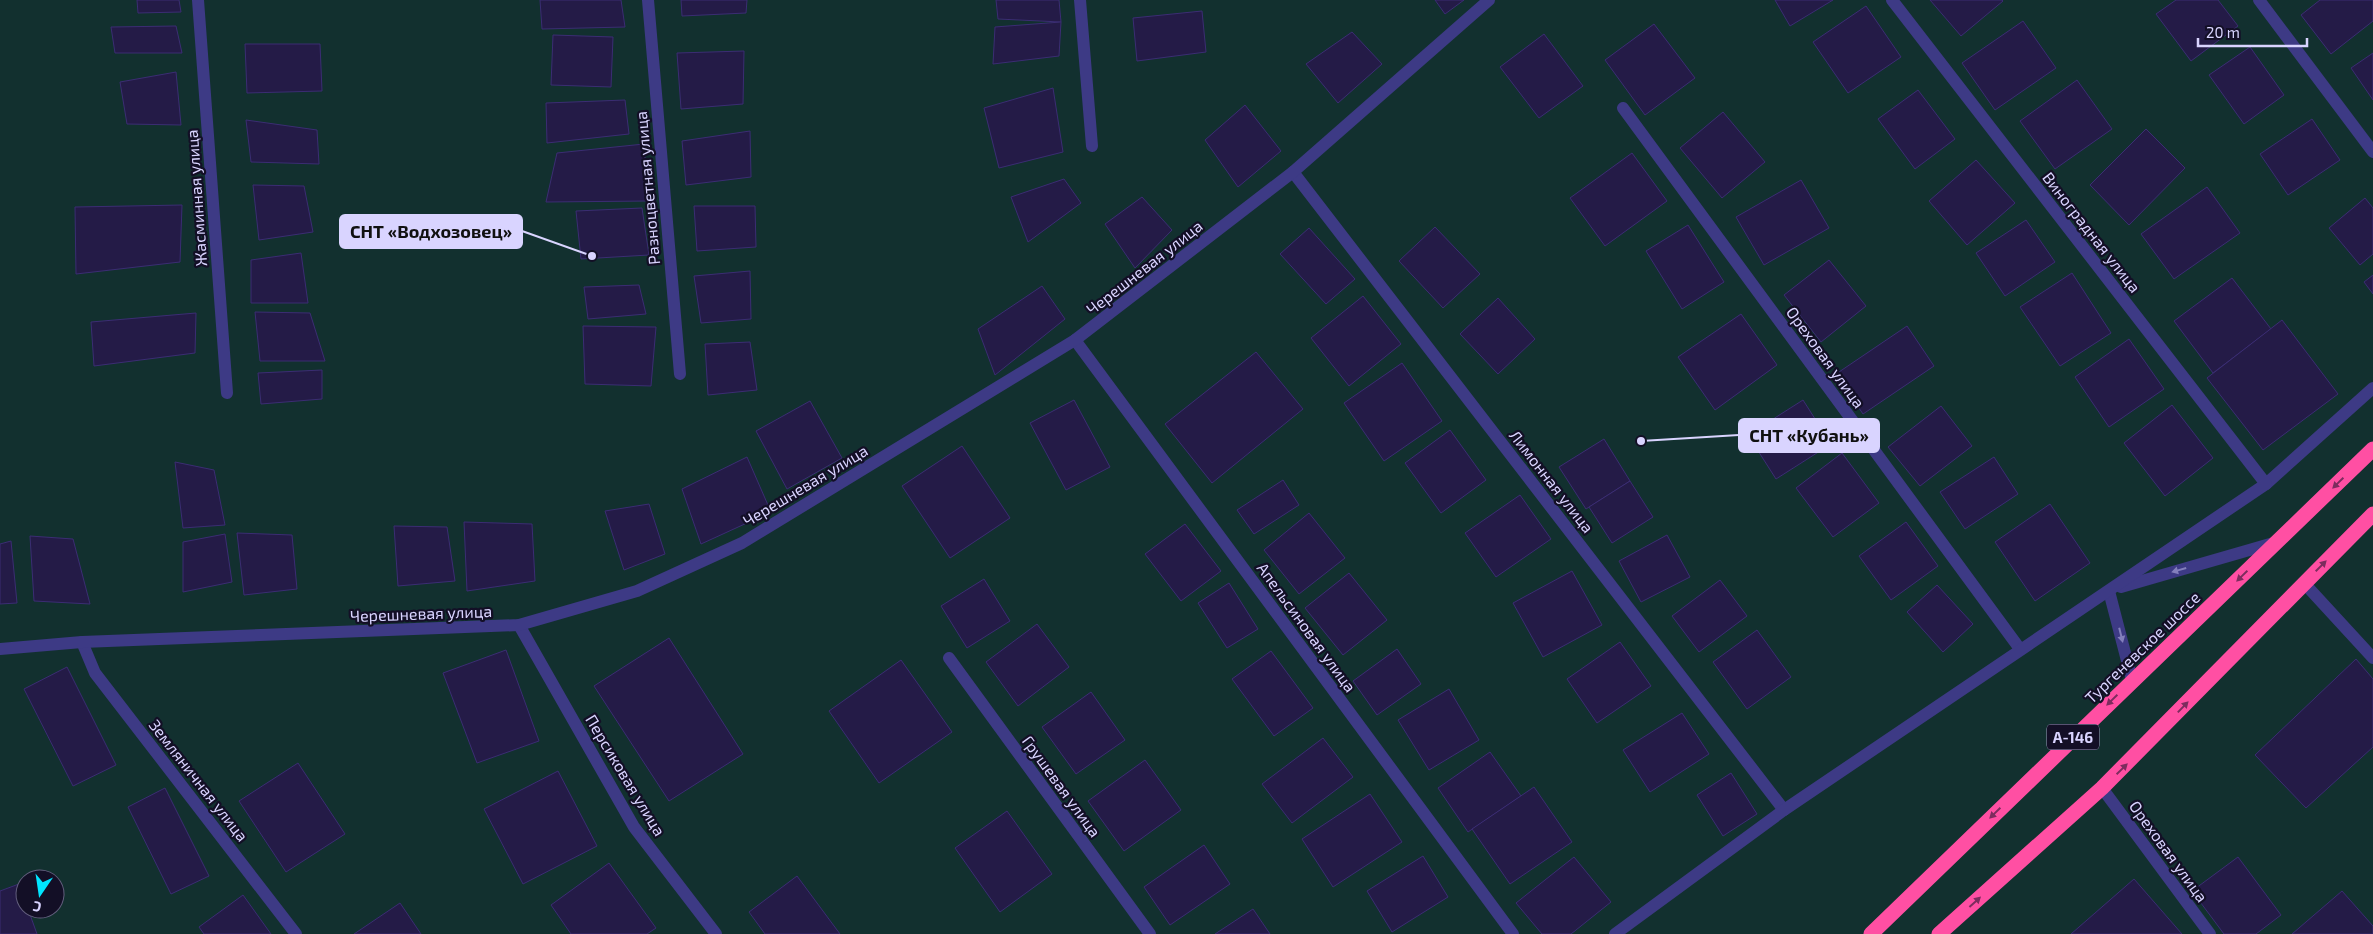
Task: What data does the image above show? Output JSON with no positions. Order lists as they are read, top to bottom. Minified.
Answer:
{"streets":{"highway":["Тургеневское шоссе","А-146"],"street":["Разноцветная улица","Жасминная улица","Виноградная улица","Черешневая улица","Ореховая улица","Лимонная улица","Апельсиновая улица","Персиковая улица","Земляничная улица","Грушевая улица"]},"crossings":[["Черешневая улица","Лимонная улица"],["Черешневая улица","Апельсиновая улица"],["Черешневая улица","Персиковая улица"],["Черешневая улица","Земляничная улица"]],"places":["СНТ «Водхозовец»","СНТ «Кубань»"],"scale_bar":"20 m","north":"bottom"}
